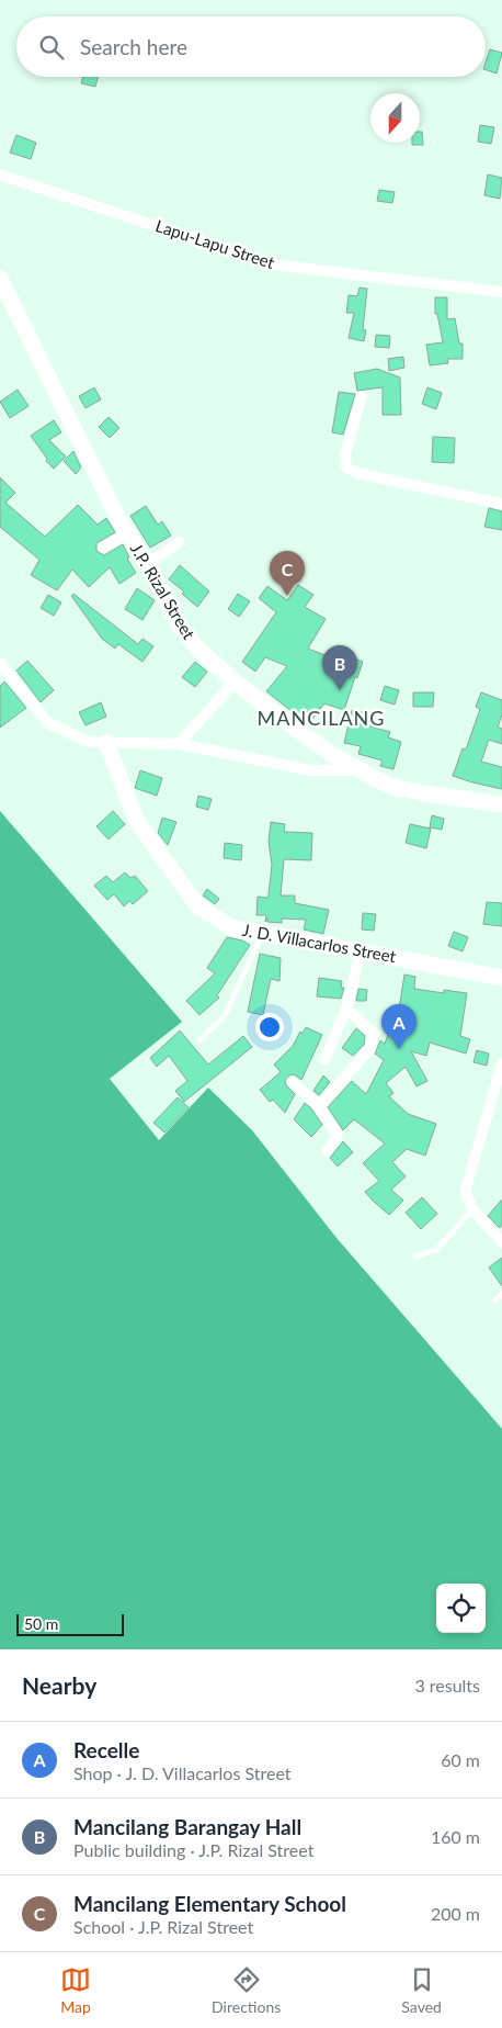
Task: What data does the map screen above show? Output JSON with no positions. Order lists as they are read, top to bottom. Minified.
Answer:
{"streets":{"main road":["J.P. Rizal Street","J. D. Villacarlos Street"],"street":["Lapu-Lapu Street"]},"districts":["MANCILANG"],"scale_bar":"50 m","north":"bottom","page":{"search":"Search here","pins":["C","B","A"],"scale":"50 m","heading":["Nearby","3 results"],"list":[{"mark":"A","name":"Recelle","note":"Shop · J. D. Villacarlos Street","value":"60 m"},{"mark":"B","name":"Mancilang Barangay Hall","note":"Public building · J.P. Rizal Street","value":"160 m"},{"mark":"C","name":"Mancilang Elementary School","note":"School · J.P. Rizal Street","value":"200 m"}],"nav":["Map","Directions","Saved"]}}
